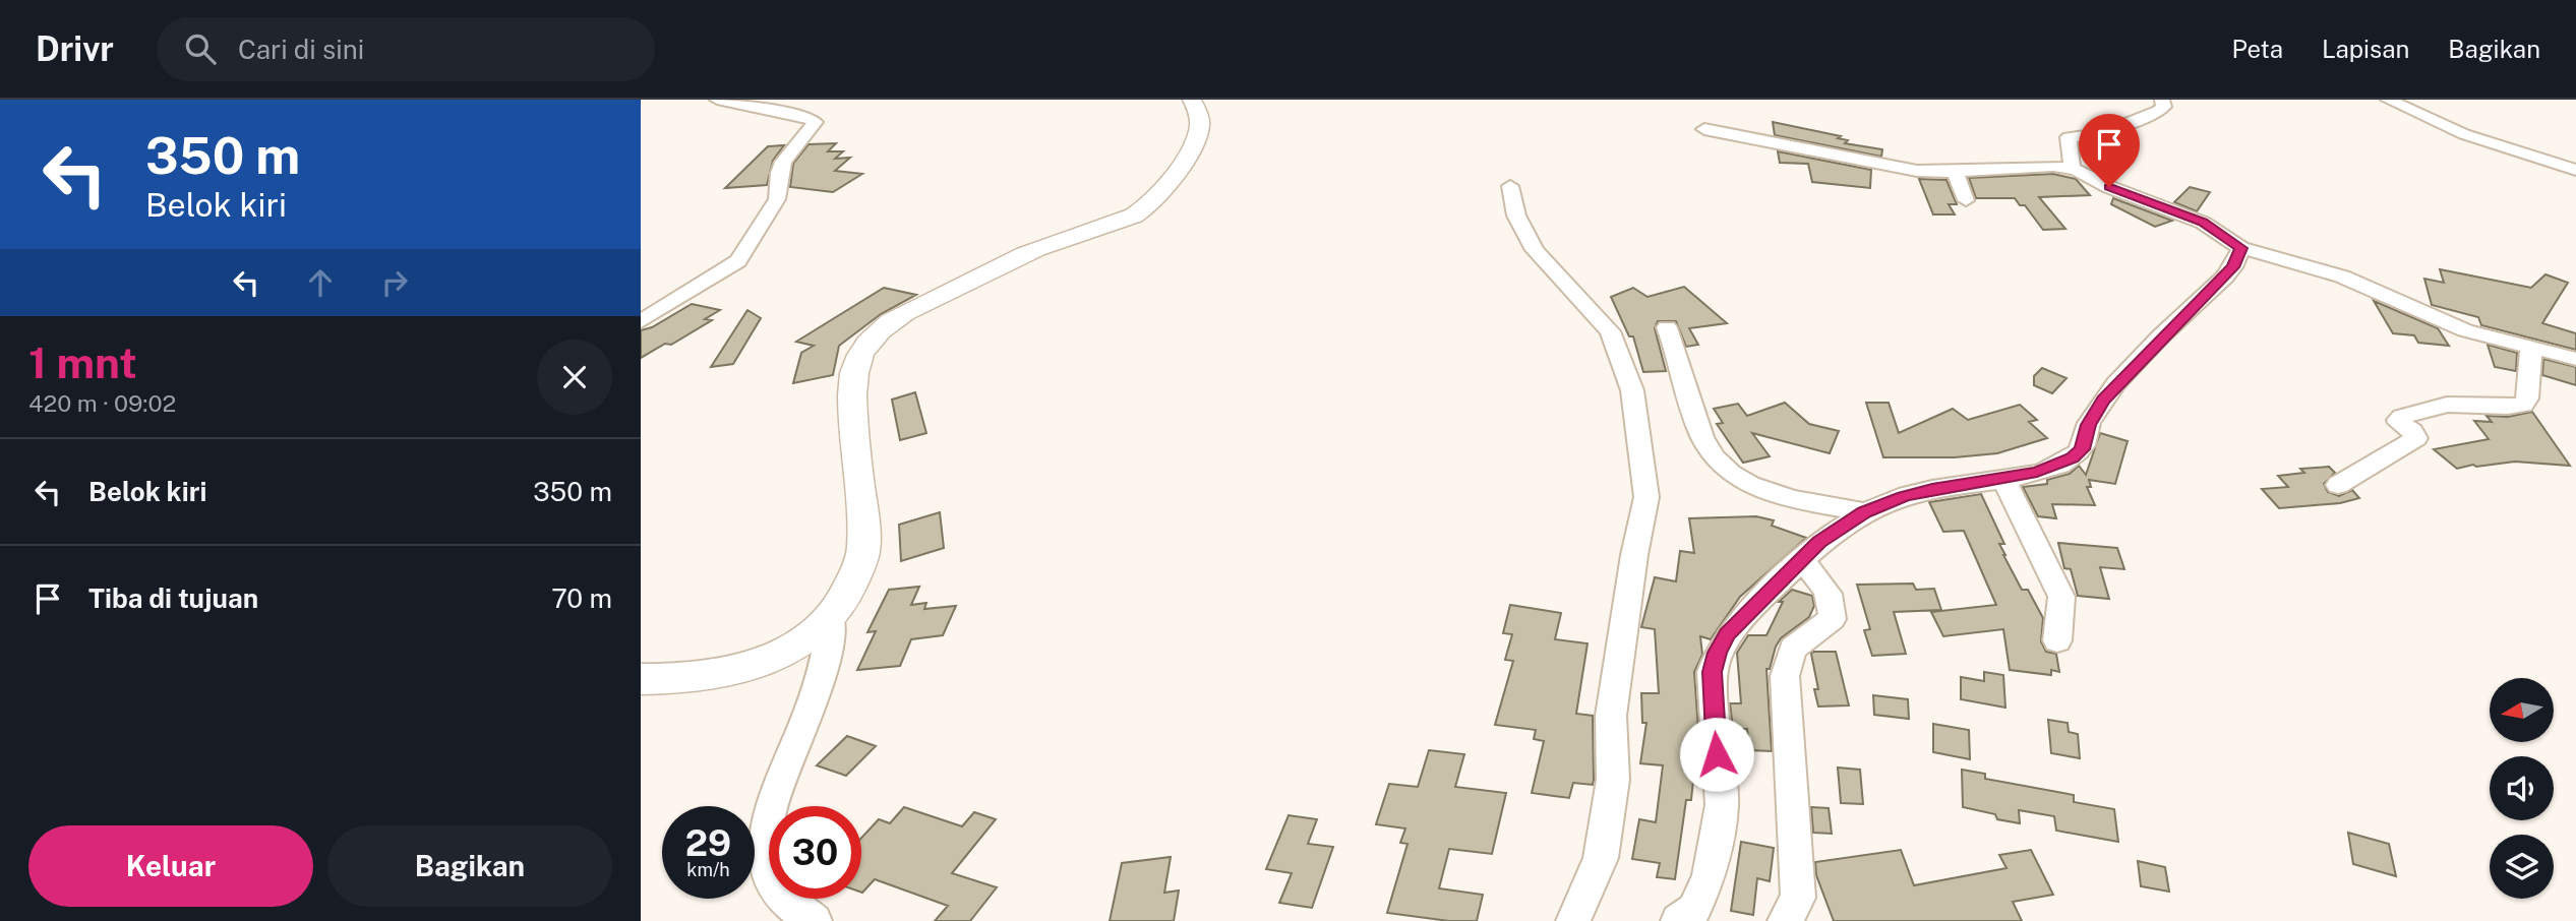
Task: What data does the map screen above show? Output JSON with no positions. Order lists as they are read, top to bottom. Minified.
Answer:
{"north":"left","page":{"header":"Drivr","search":"Cari di sini","nav":["Peta","Lapisan","Bagikan"],"turn":["350 m","Belok kiri"],"heading":["1 mnt","420 m · 09:02"],"list":[{"name":"Belok kiri","value":"350 m"},{"name":"Tiba di tujuan","value":"70 m"}],"speed":"29 km/h","limit":"30","buttons":["Keluar","Bagikan"]}}
